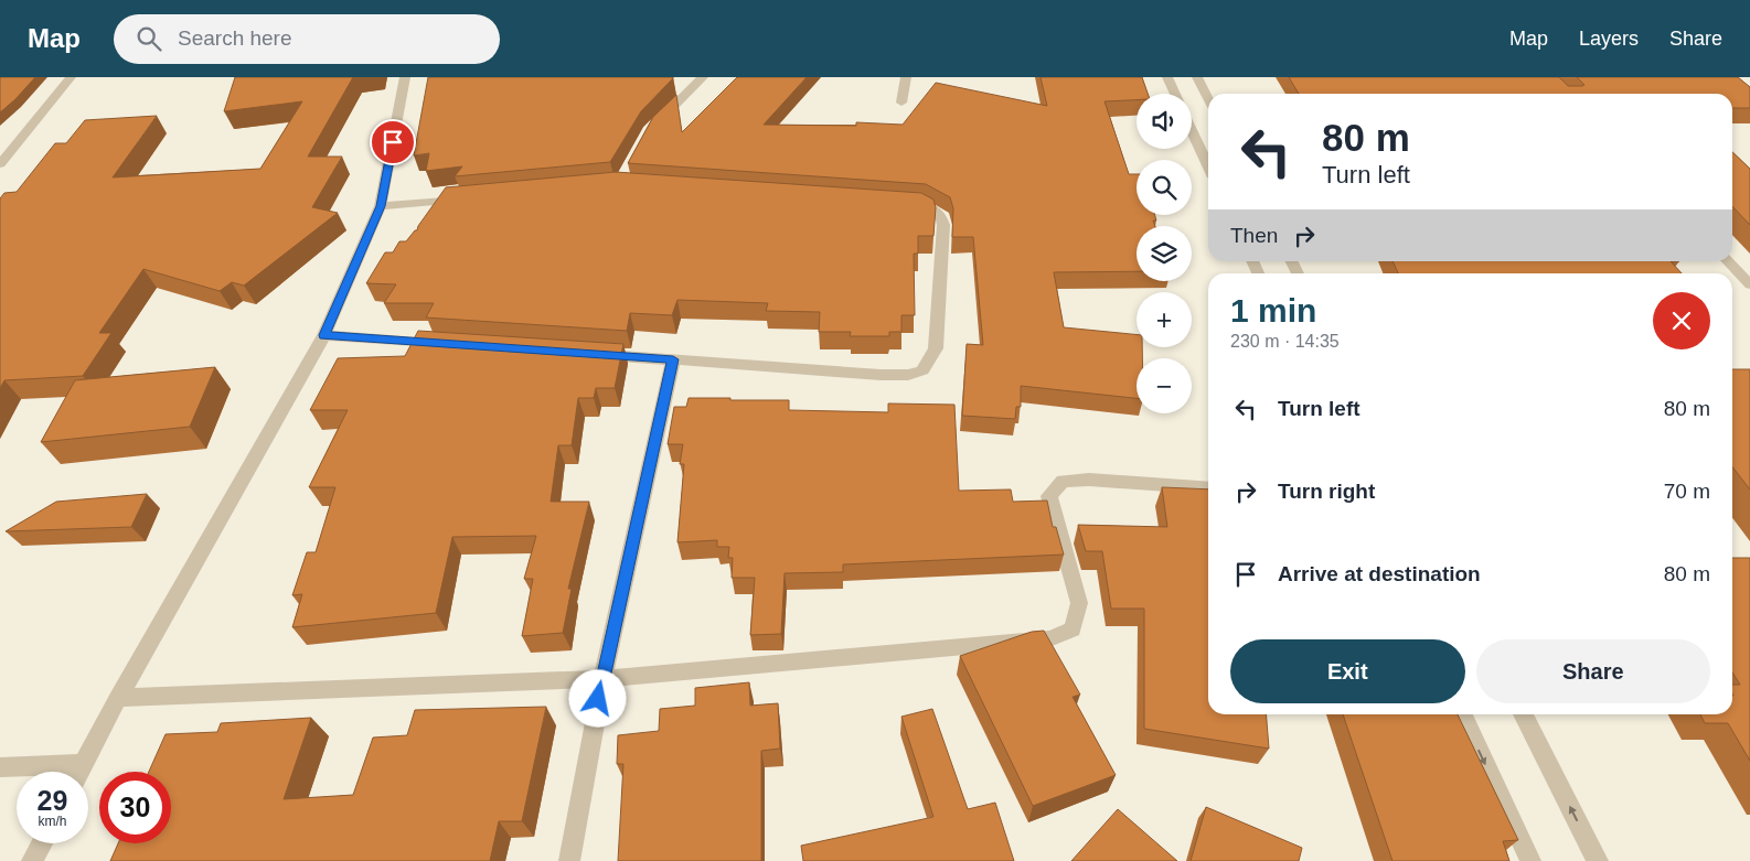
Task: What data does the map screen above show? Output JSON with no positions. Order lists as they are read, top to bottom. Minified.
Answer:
{"page":{"header":"Map","search":"Search here","nav":["Map","Layers","Share"],"map_buttons":["+","−"],"turn":["80 m","Turn left"],"then":"Then","heading":["1 min","230 m · 14:35"],"list":[{"name":"Turn left","value":"80 m"},{"name":"Turn right","value":"70 m"},{"name":"Arrive at destination","value":"80 m"}],"buttons":["Exit","Share"],"speed":"29 km/h","limit":"30"}}
